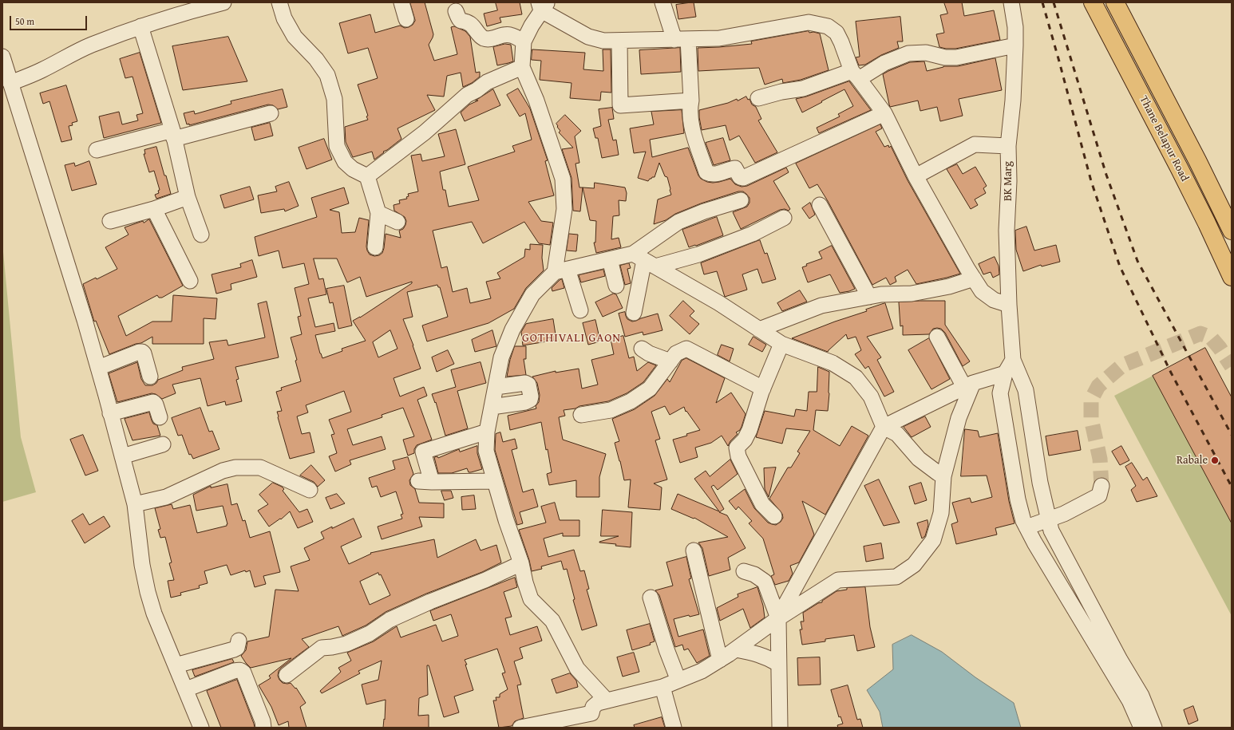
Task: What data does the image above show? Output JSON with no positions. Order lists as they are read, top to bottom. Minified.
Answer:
{"streets":{"main road":["Thane Belapur Road"],"street":["BK Marg"]},"districts":["GOTHIVALI GAON"],"places":["Rabale"],"scale_bar":"50 m"}
